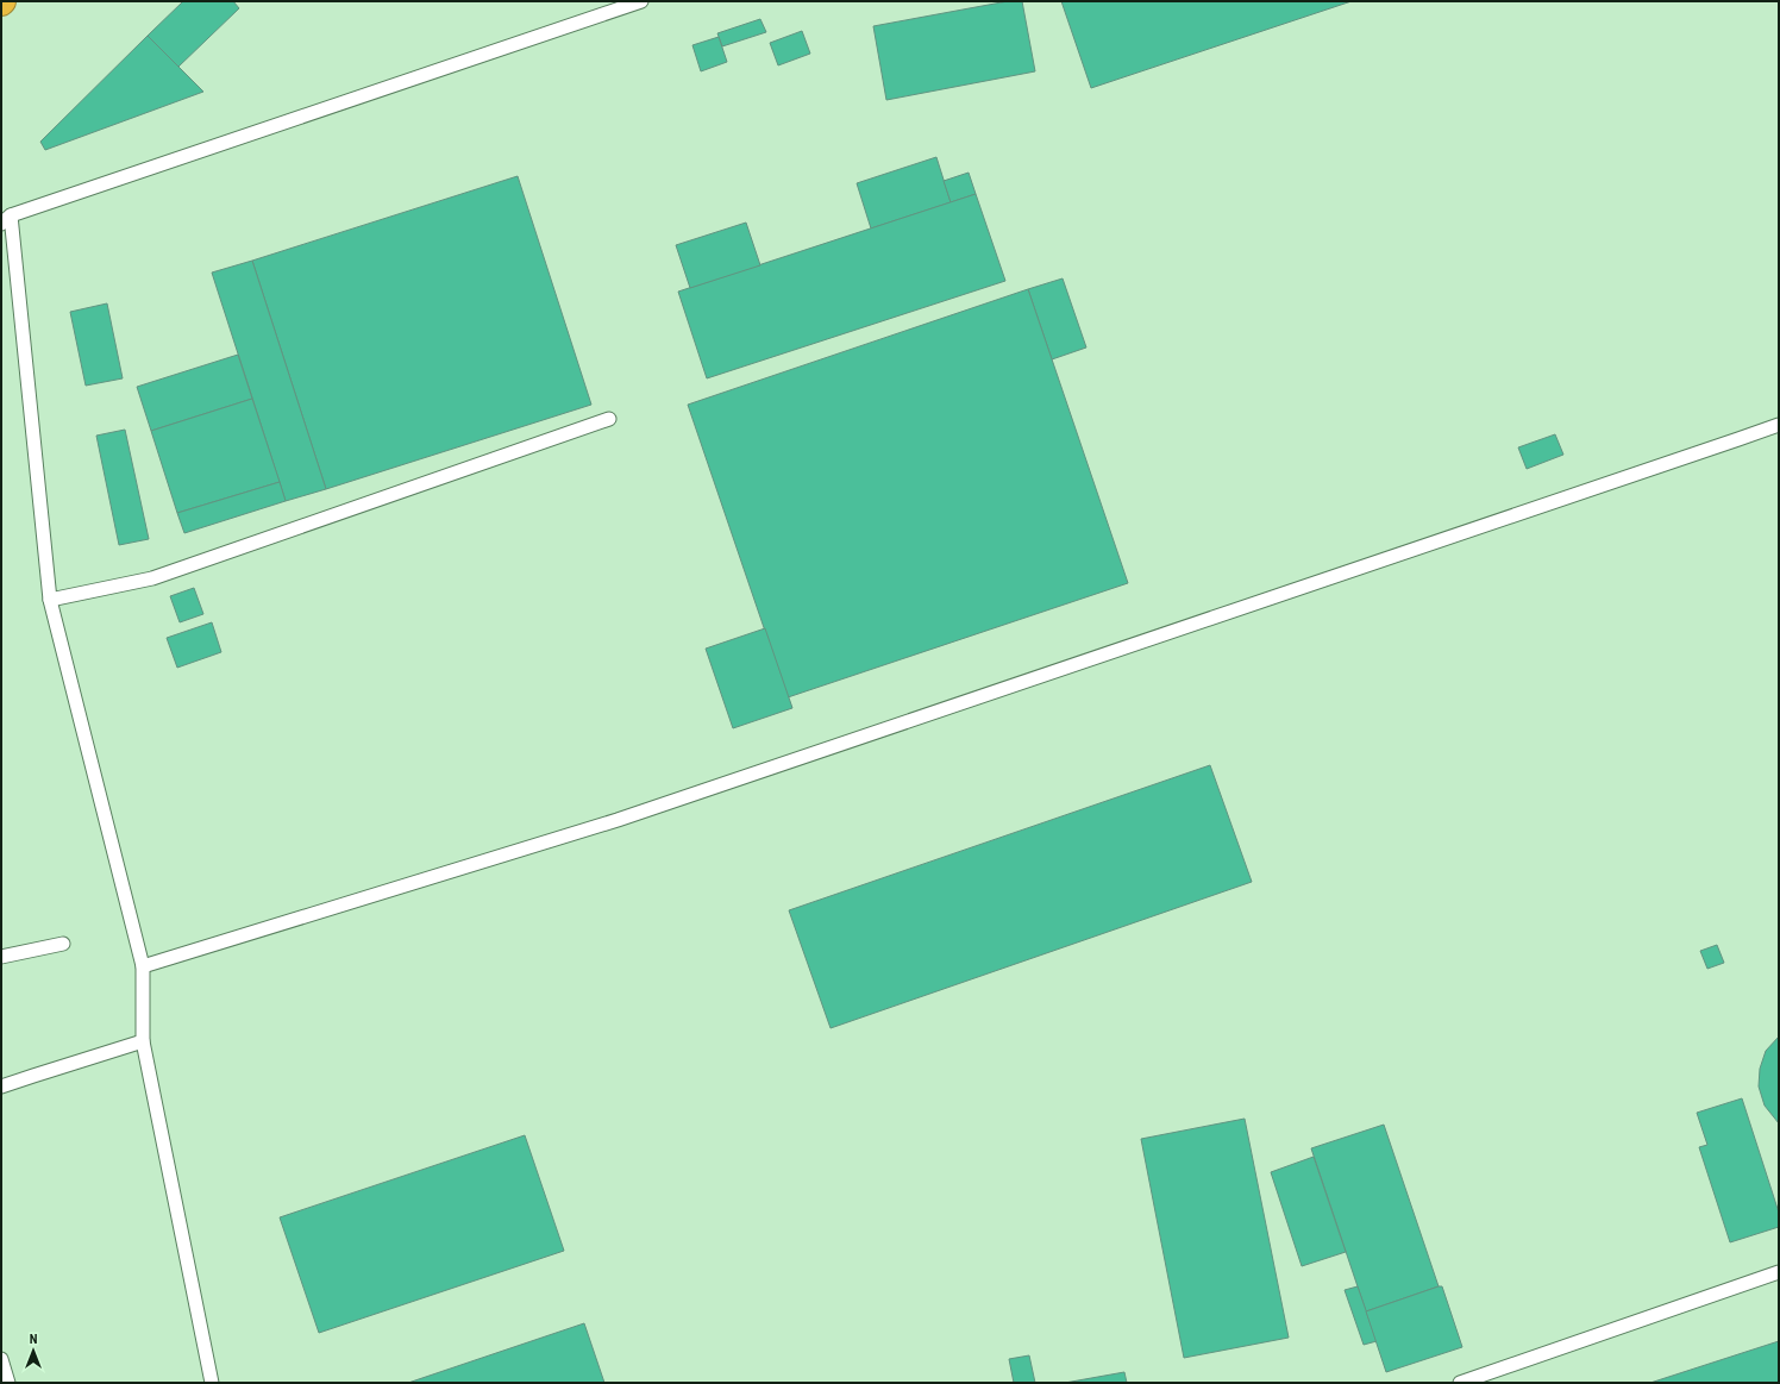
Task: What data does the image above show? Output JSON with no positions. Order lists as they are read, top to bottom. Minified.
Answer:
{"north":"top"}
